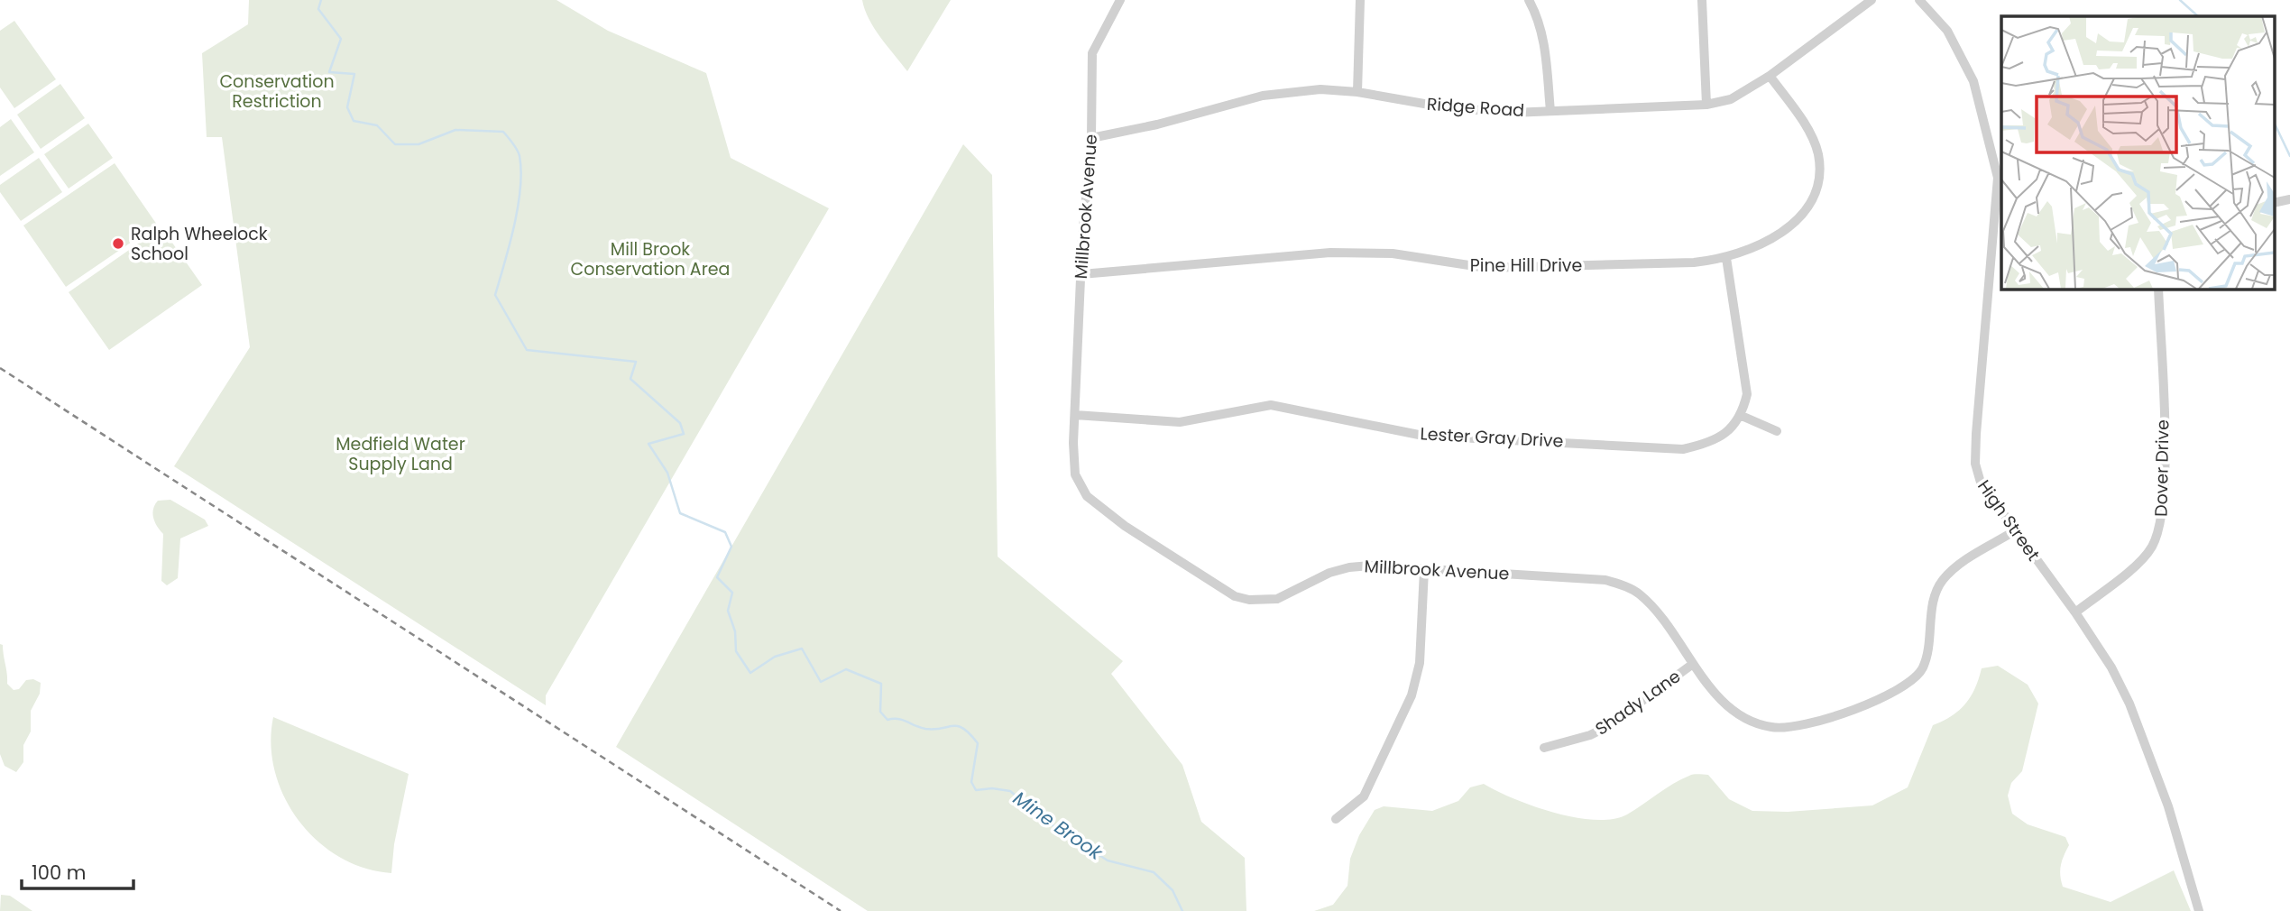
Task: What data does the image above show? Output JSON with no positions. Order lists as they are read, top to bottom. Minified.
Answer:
{"streets":{"street":["Ridge Road","Millbrook Avenue","Pine Hill Drive","Lester Gray Drive","Dover Drive","High Street","Shady Lane"]},"crossings":[["Ridge Road","Millbrook Avenue"],["Ridge Road","Pine Hill Drive"],["Millbrook Avenue","Pine Hill Drive"],["Millbrook Avenue","Lester Gray Drive"],["Millbrook Avenue","High Street"],["Millbrook Avenue","Shady Lane"],["Dover Drive","High Street"]],"water":["Mine Brook"],"parks":["Conservation Restriction","Mill Brook Conservation Area","Medfield Water Supply Land"],"places":["Ralph Wheelock School"],"scale_bar":"100 m"}
